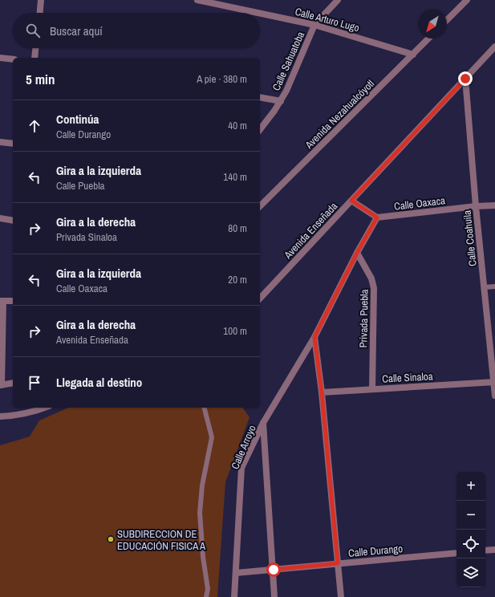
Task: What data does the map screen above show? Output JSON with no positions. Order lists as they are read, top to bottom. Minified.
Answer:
{"streets":{"street":["Calle Arturo Lugo","Calle Sahuatoba","Avenida Nezahualcóyotl","Calle Oaxaca","Avenida Enseñada","Calle Coahuila","Privada Puebla","Calle Sinaloa","Calle Arroyo","Calle Durango"]},"crossings":[["Calle Arturo Lugo","Calle Sahuatoba"],["Calle Arturo Lugo","Avenida Nezahualcóyotl"],["Calle Oaxaca","Calle Coahuila"],["Calle Oaxaca","Calle Arroyo"],["Avenida Enseñada","Calle Coahuila"],["Calle Coahuila","Calle Sinaloa"],["Privada Puebla","Calle Sinaloa"],["Privada Puebla","Calle Arroyo"],["Calle Arroyo","Calle Durango"]],"places":["SUBDIRECCION DE EDUCACIÓN FISICA A"],"north":"bottom left","page":{"search":"Buscar aquí","heading":["5 min","A pie · 380 m"],"list":[["Continúa","Calle Durango","40 m"],["Gira a la izquierda","Calle Puebla","140 m"],["Gira a la derecha","Privada Sinaloa","80 m"],["Gira a la izquierda","Calle Oaxaca","20 m"],["Gira a la derecha","Avenida Enseñada","100 m"],"Llegada al destino"],"map_buttons":["+","−"]}}
